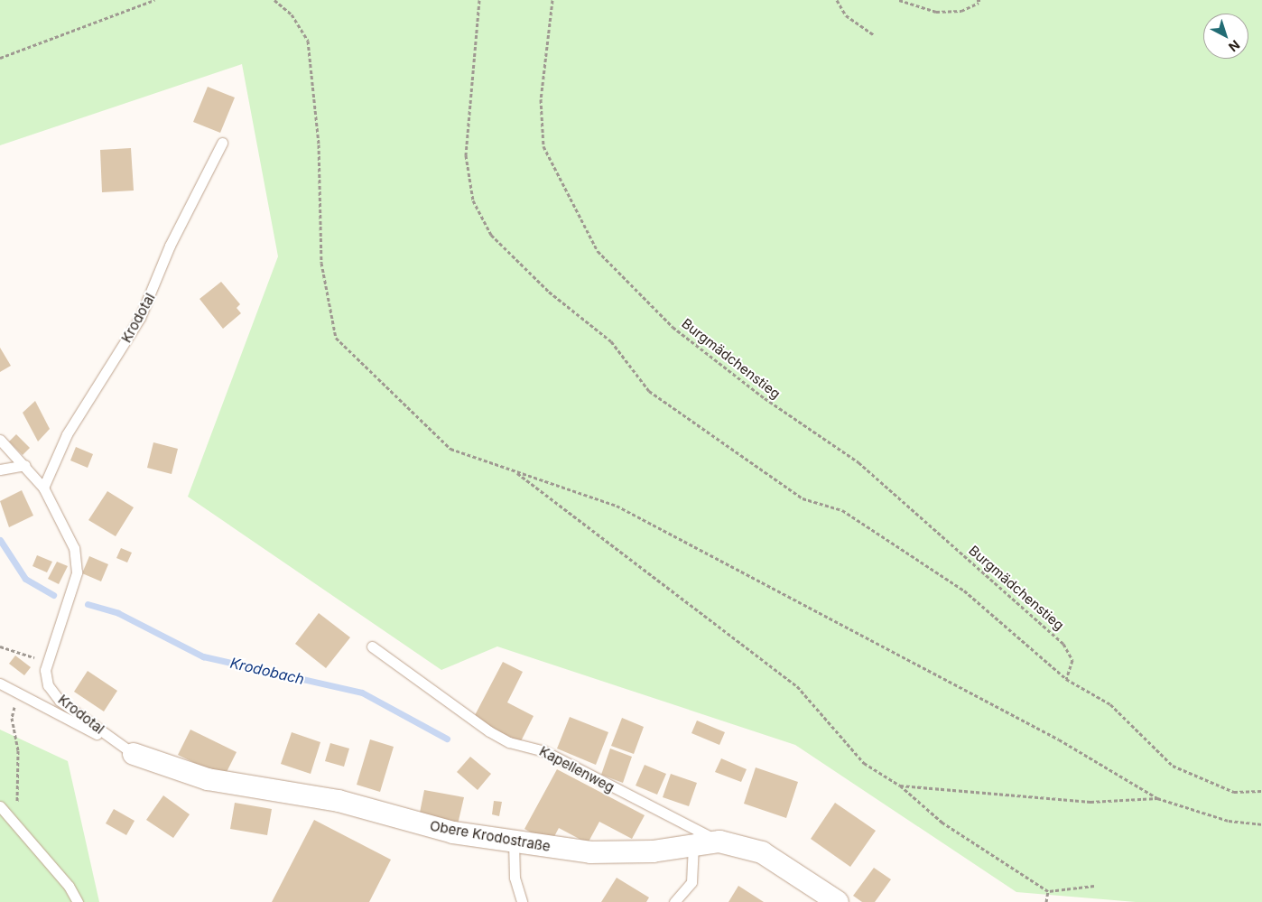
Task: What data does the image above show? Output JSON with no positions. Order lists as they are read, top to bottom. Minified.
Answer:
{"streets":{"street":["Obere Krodostraße"],"lane":["Krodotal","Kapellenweg"],"path":["Burgmädchenstieg"]},"crossings":[["Krodotal","Obere Krodostraße"],["Kapellenweg","Obere Krodostraße"]],"water":["Krodobach"],"north":"bottom right"}
